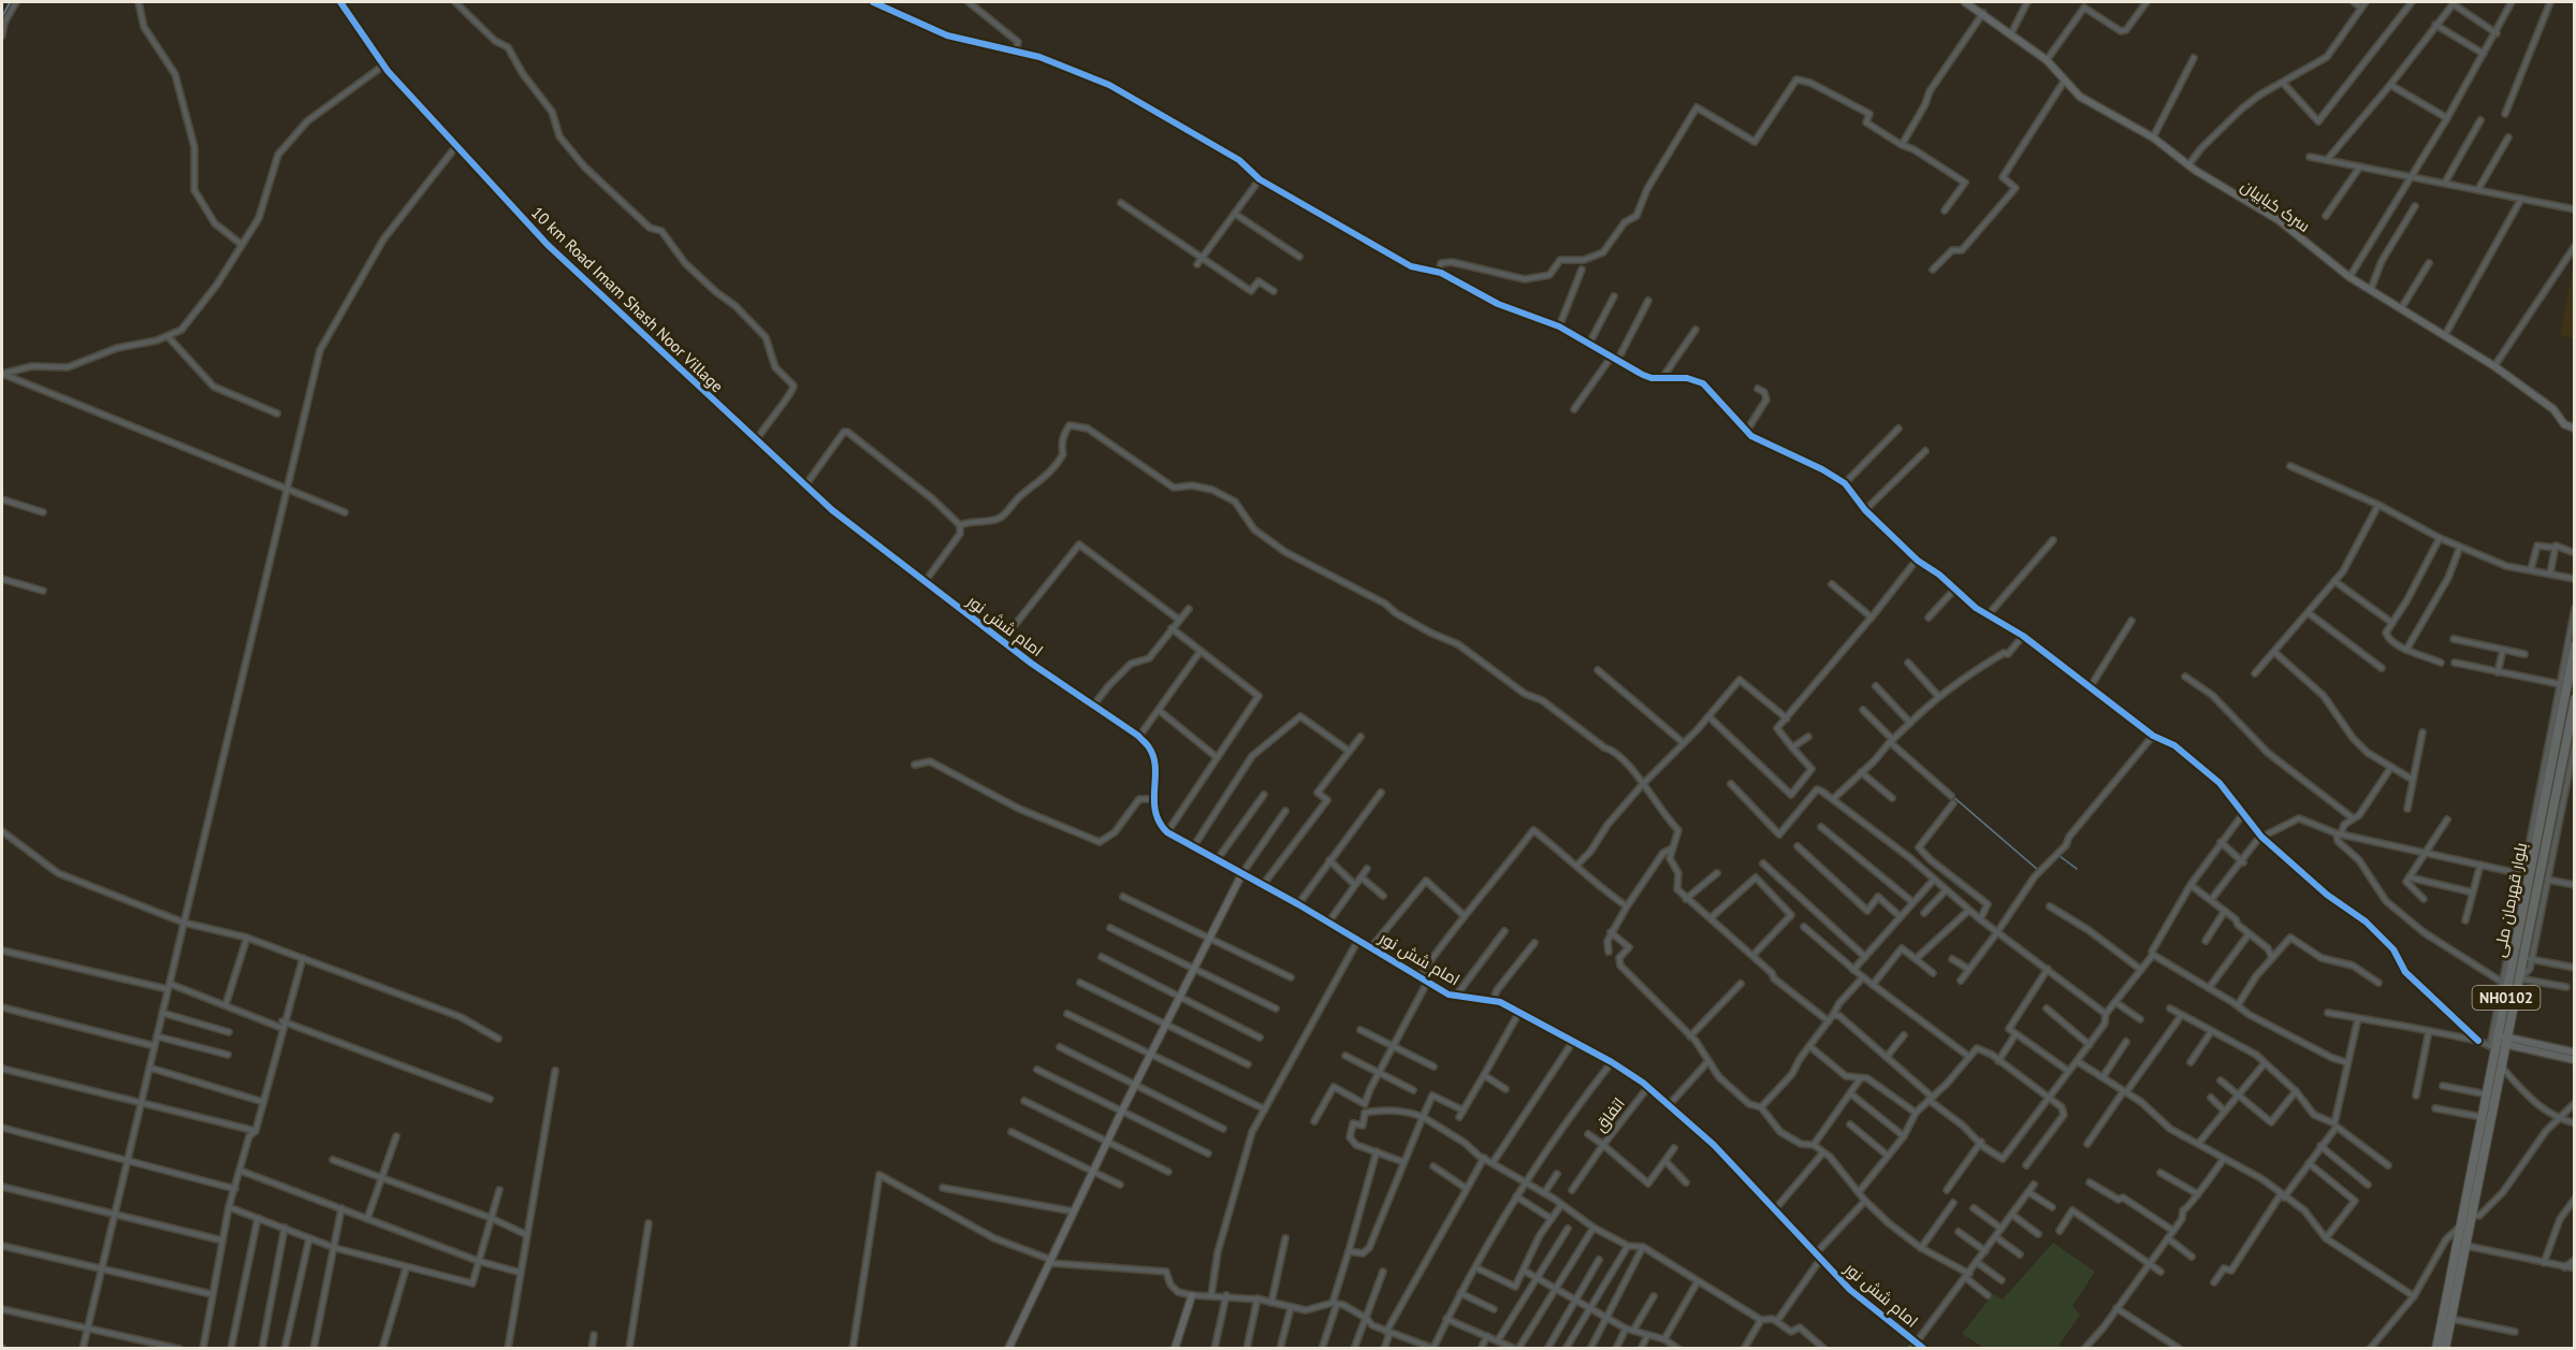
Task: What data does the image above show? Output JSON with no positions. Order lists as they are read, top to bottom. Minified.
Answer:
{"streets":{"highway":["بلوار قهرمان ملی","NH0102"],"street":["سرک کبابیان","10 km Road Imam Shash Noor Village","امام شش نور","اتفاق"]},"crossings":[["10 km Road Imam Shash Noor Village","امام شش نور"],["امام شش نور","اتفاق"]]}
